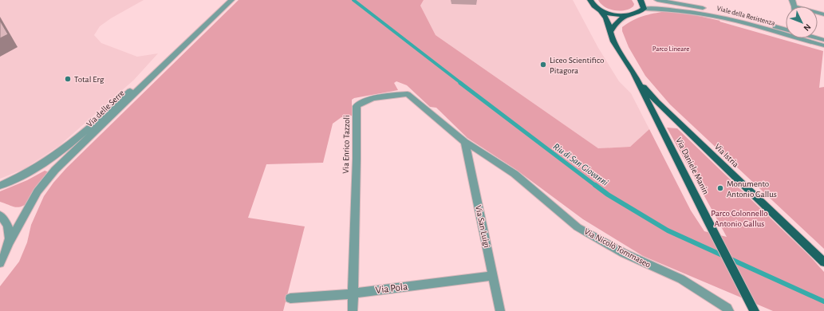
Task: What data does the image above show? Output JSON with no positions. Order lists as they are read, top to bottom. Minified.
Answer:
{"streets":{"main road":["Via Istria","Via Daniele Manin"],"street":["Viale della Resistenza","Via delle Serre","Via Enrico Tazzoli","Via San Luigi","Via Nicolò Tommaseo","Via Pola"]},"crossings":[["Via Enrico Tazzoli","Via San Luigi"],["Via Enrico Tazzoli","Via Nicolò Tommaseo"],["Via Enrico Tazzoli","Via Pola"],["Via Istria","Via Daniele Manin"],["Via San Luigi","Via Nicolò Tommaseo"],["Via San Luigi","Via Pola"]],"water":["Riu di San Giovanni"],"parks":["Parco Lineare","Parco Colonnello Antonio Gallus"],"places":["Liceo Scientifico Pitagora","Total Erg","Monumento Antonio Gallus"],"north":"bottom right"}
